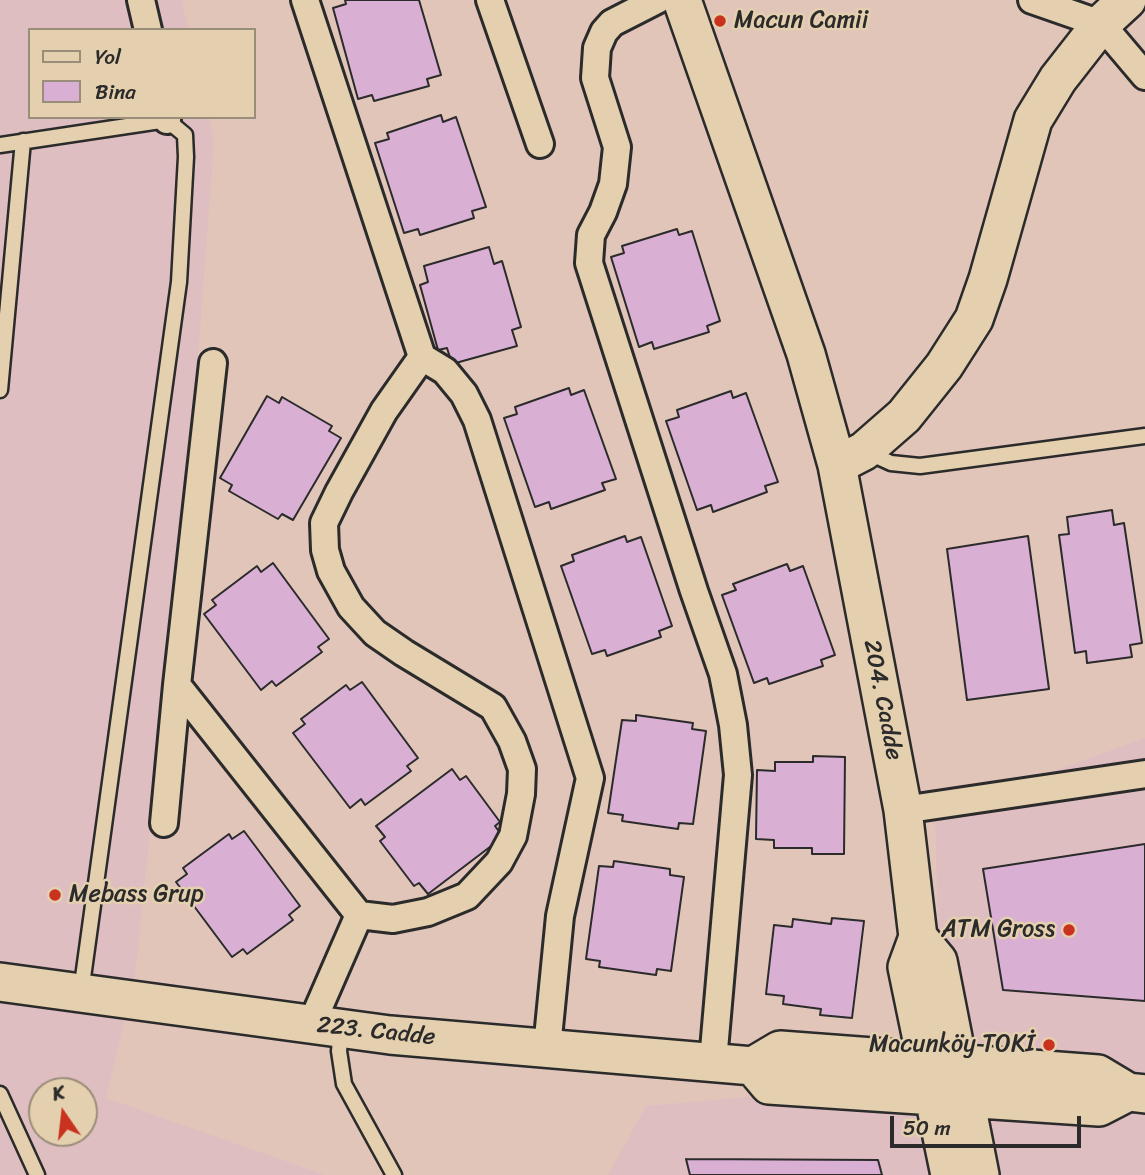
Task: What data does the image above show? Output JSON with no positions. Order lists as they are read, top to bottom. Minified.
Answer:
{"streets":{"main road":["204. Cadde","223. Cadde"]},"crossings":[["204. Cadde","223. Cadde"]],"places":["Macun Camii","Mebass Grup","ATM Gross","Macunköy TOKİ"],"legend":["Yol","Bina"],"scale_bar":"50 m","north":"top"}
